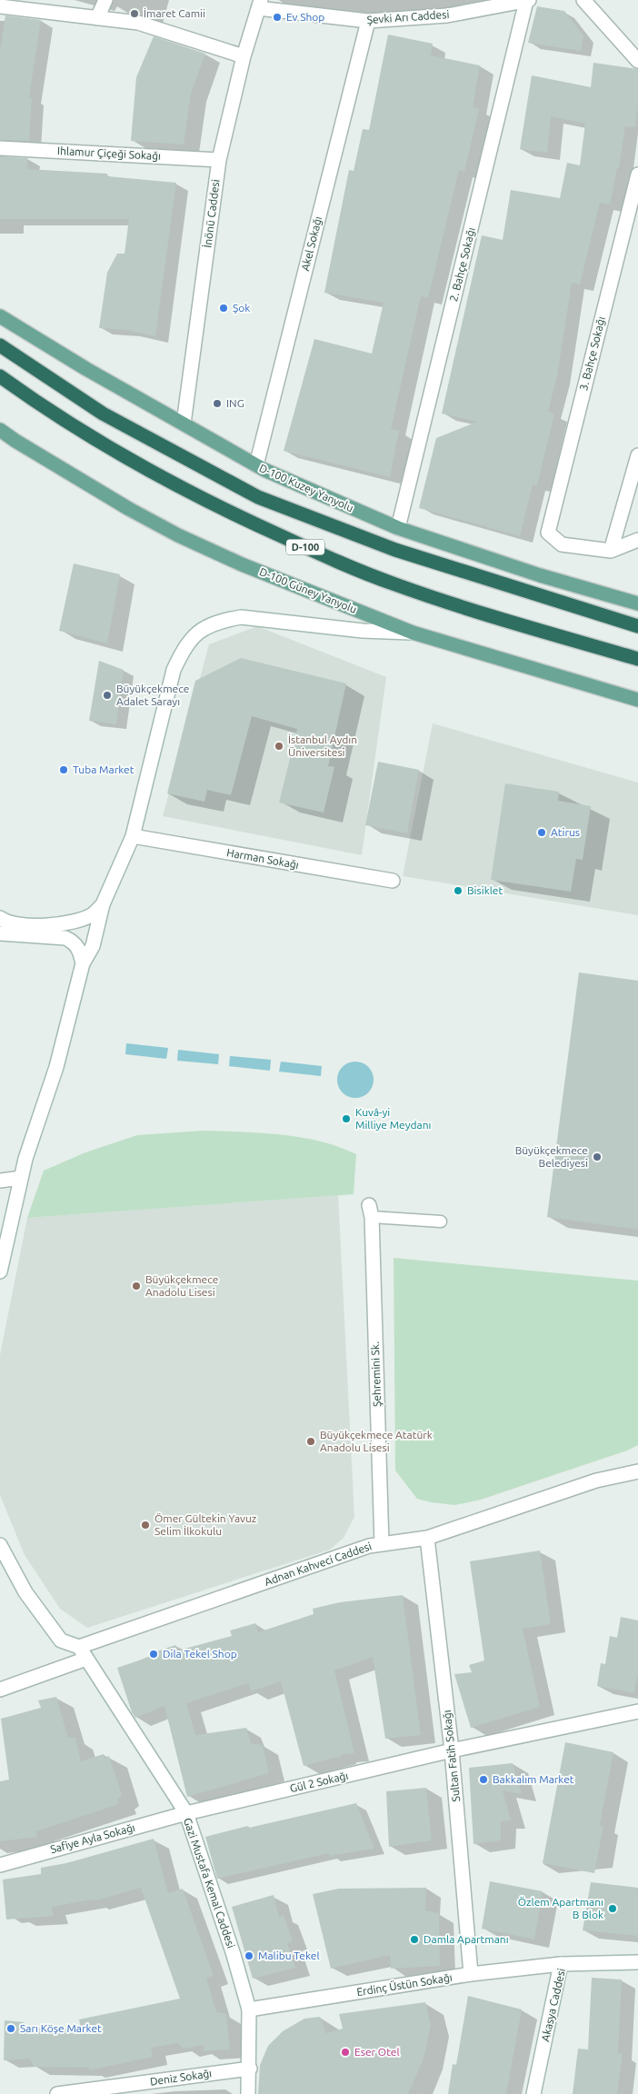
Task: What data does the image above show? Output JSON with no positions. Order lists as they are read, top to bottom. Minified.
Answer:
{"streets":{"highway":["D-100"],"main road":["D-100 Kuzey Yanyolu","D-100 Güney Yanyolu"],"street":["Şevki Arı Caddesi","Ihlamur Çiçeği Sokağı","İnönü Caddesi","Akel Sokağı","2. Bahçe Sokağı","3. Bahçe Sokağı","Harman Sokağı","Şehremini Sk.","Adnan Kahveci Caddesi","Sultan Fatih Sokağı","Gül 2 Sokağı","Safiye Ayla Sokağı","Gazi Mustafa Kemal Caddesi","Erdinç Üstün Sokağı","Akasya Caddesi","Deniz Sokağı"]},"crossings":[["Şevki Arı Caddesi","İnönü Caddesi"],["Şevki Arı Caddesi","Akel Sokağı"],["Şevki Arı Caddesi","2. Bahçe Sokağı"],["Ihlamur Çiçeği Sokağı","İnönü Caddesi"],["İnönü Caddesi","D-100 Kuzey Yanyolu"],["Akel Sokağı","D-100 Kuzey Yanyolu"],["2. Bahçe Sokağı","D-100 Kuzey Yanyolu"],["Şehremini Sk.","Adnan Kahveci Caddesi"],["Adnan Kahveci Caddesi","Sultan Fatih Sokağı"],["Adnan Kahveci Caddesi","Gazi Mustafa Kemal Caddesi"],["Sultan Fatih Sokağı","Gül 2 Sokağı"],["Sultan Fatih Sokağı","Erdinç Üstün Sokağı"],["Gül 2 Sokağı","Safiye Ayla Sokağı"],["Gül 2 Sokağı","Gazi Mustafa Kemal Caddesi"],["Safiye Ayla Sokağı","Gazi Mustafa Kemal Caddesi"],["Gazi Mustafa Kemal Caddesi","Erdinç Üstün Sokağı"],["Gazi Mustafa Kemal Caddesi","Deniz Sokağı"],["Erdinç Üstün Sokağı","Akasya Caddesi"]],"places":["İmaret Camii","Ev Shop","Şok","ING","Büyükçekmece Adalet Sarayı","İstanbul Aydın Üniversitesi","Tuba Market","Atirus","Bisiklet","Kuvâ-yi Milliye Meydanı","Büyükçekmece Belediyesi","Büyükçekmece Anadolu Lisesi","Büyükçekmece Atatürk Anadolu Lisesi","Ömer Gültekin Yavuz Selim İlkokulu","Dila Tekel Shop","Bakkalım Market","Özlem Apartmanı B Blok","Damla Apartmanı","Malibu Tekel","Sarı Köşe Market","Eser Otel"]}
